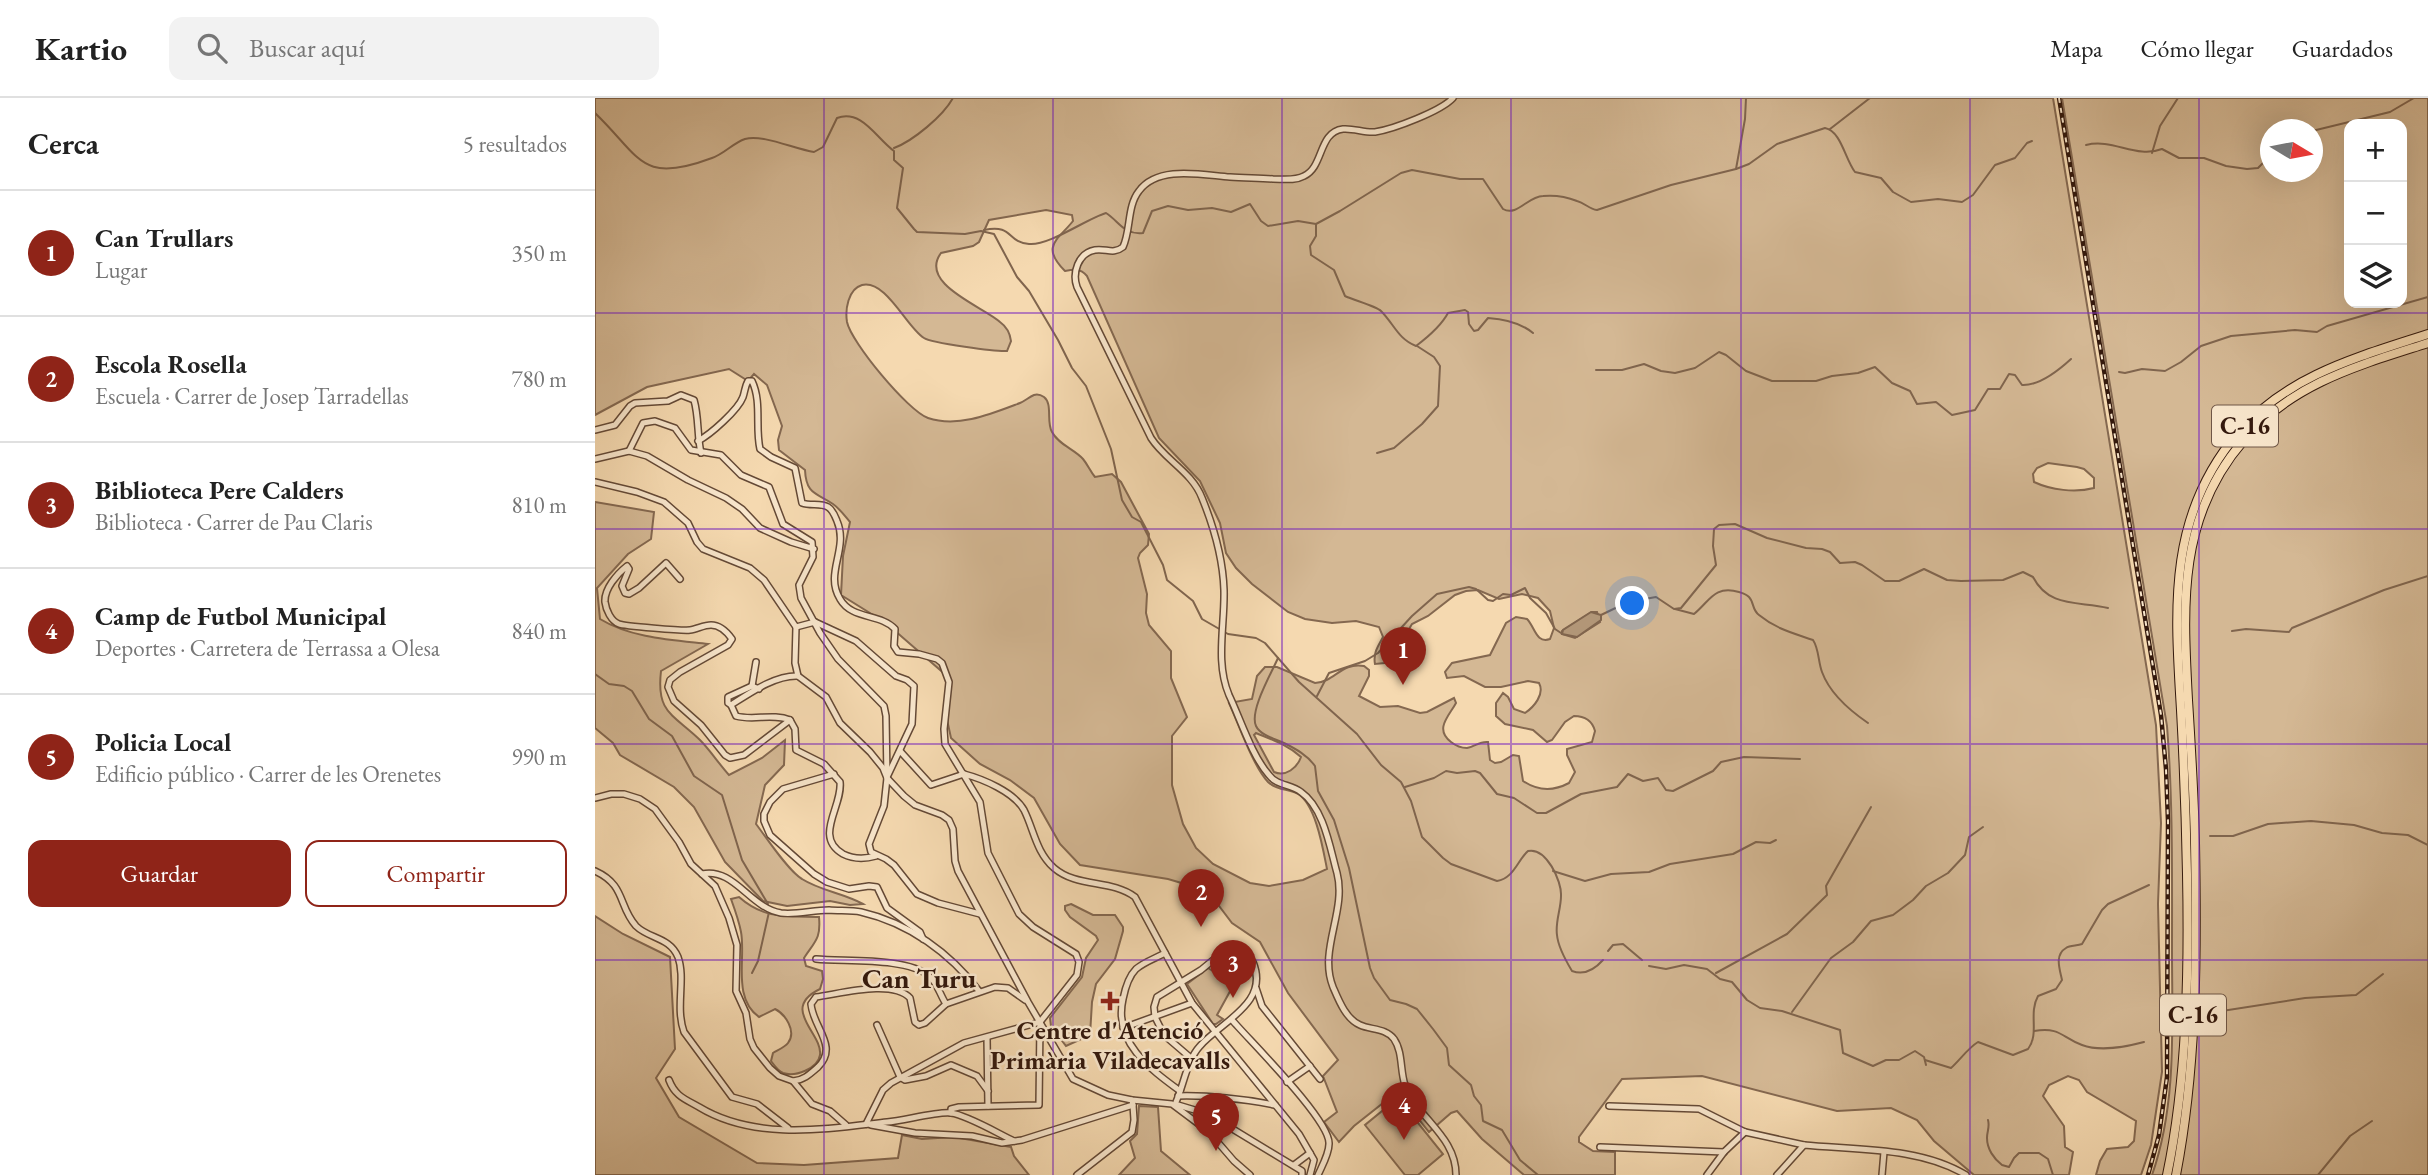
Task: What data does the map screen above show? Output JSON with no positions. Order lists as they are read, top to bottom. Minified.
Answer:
{"streets":{"highway":["C-16"]},"districts":["Can Turu"],"places":{"health":["Centre d'Atenció Primària Viladecavalls"]},"north":"right","page":{"header":"Kartio","search":"Buscar aquí","nav":["Mapa","Cómo llegar","Guardados"],"heading":["Cerca","5 resultados"],"map_buttons":["+","−"],"list":[{"mark":"1","name":"Can Trullars","note":"Lugar","value":"350 m"},{"mark":"2","name":"Escola Rosella","note":"Escuela · Carrer de Josep Tarradellas","value":"780 m"},{"mark":"3","name":"Biblioteca Pere Calders","note":"Biblioteca · Carrer de Pau Claris","value":"810 m"},{"mark":"4","name":"Camp de Futbol Municipal","note":"Deportes · Carretera de Terrassa a Olesa","value":"840 m"},{"mark":"5","name":"Policia Local","note":"Edificio público · Carrer de les Orenetes","value":"990 m"}],"pins":["1","2","3","4","5"],"buttons":["Guardar","Compartir"]}}
